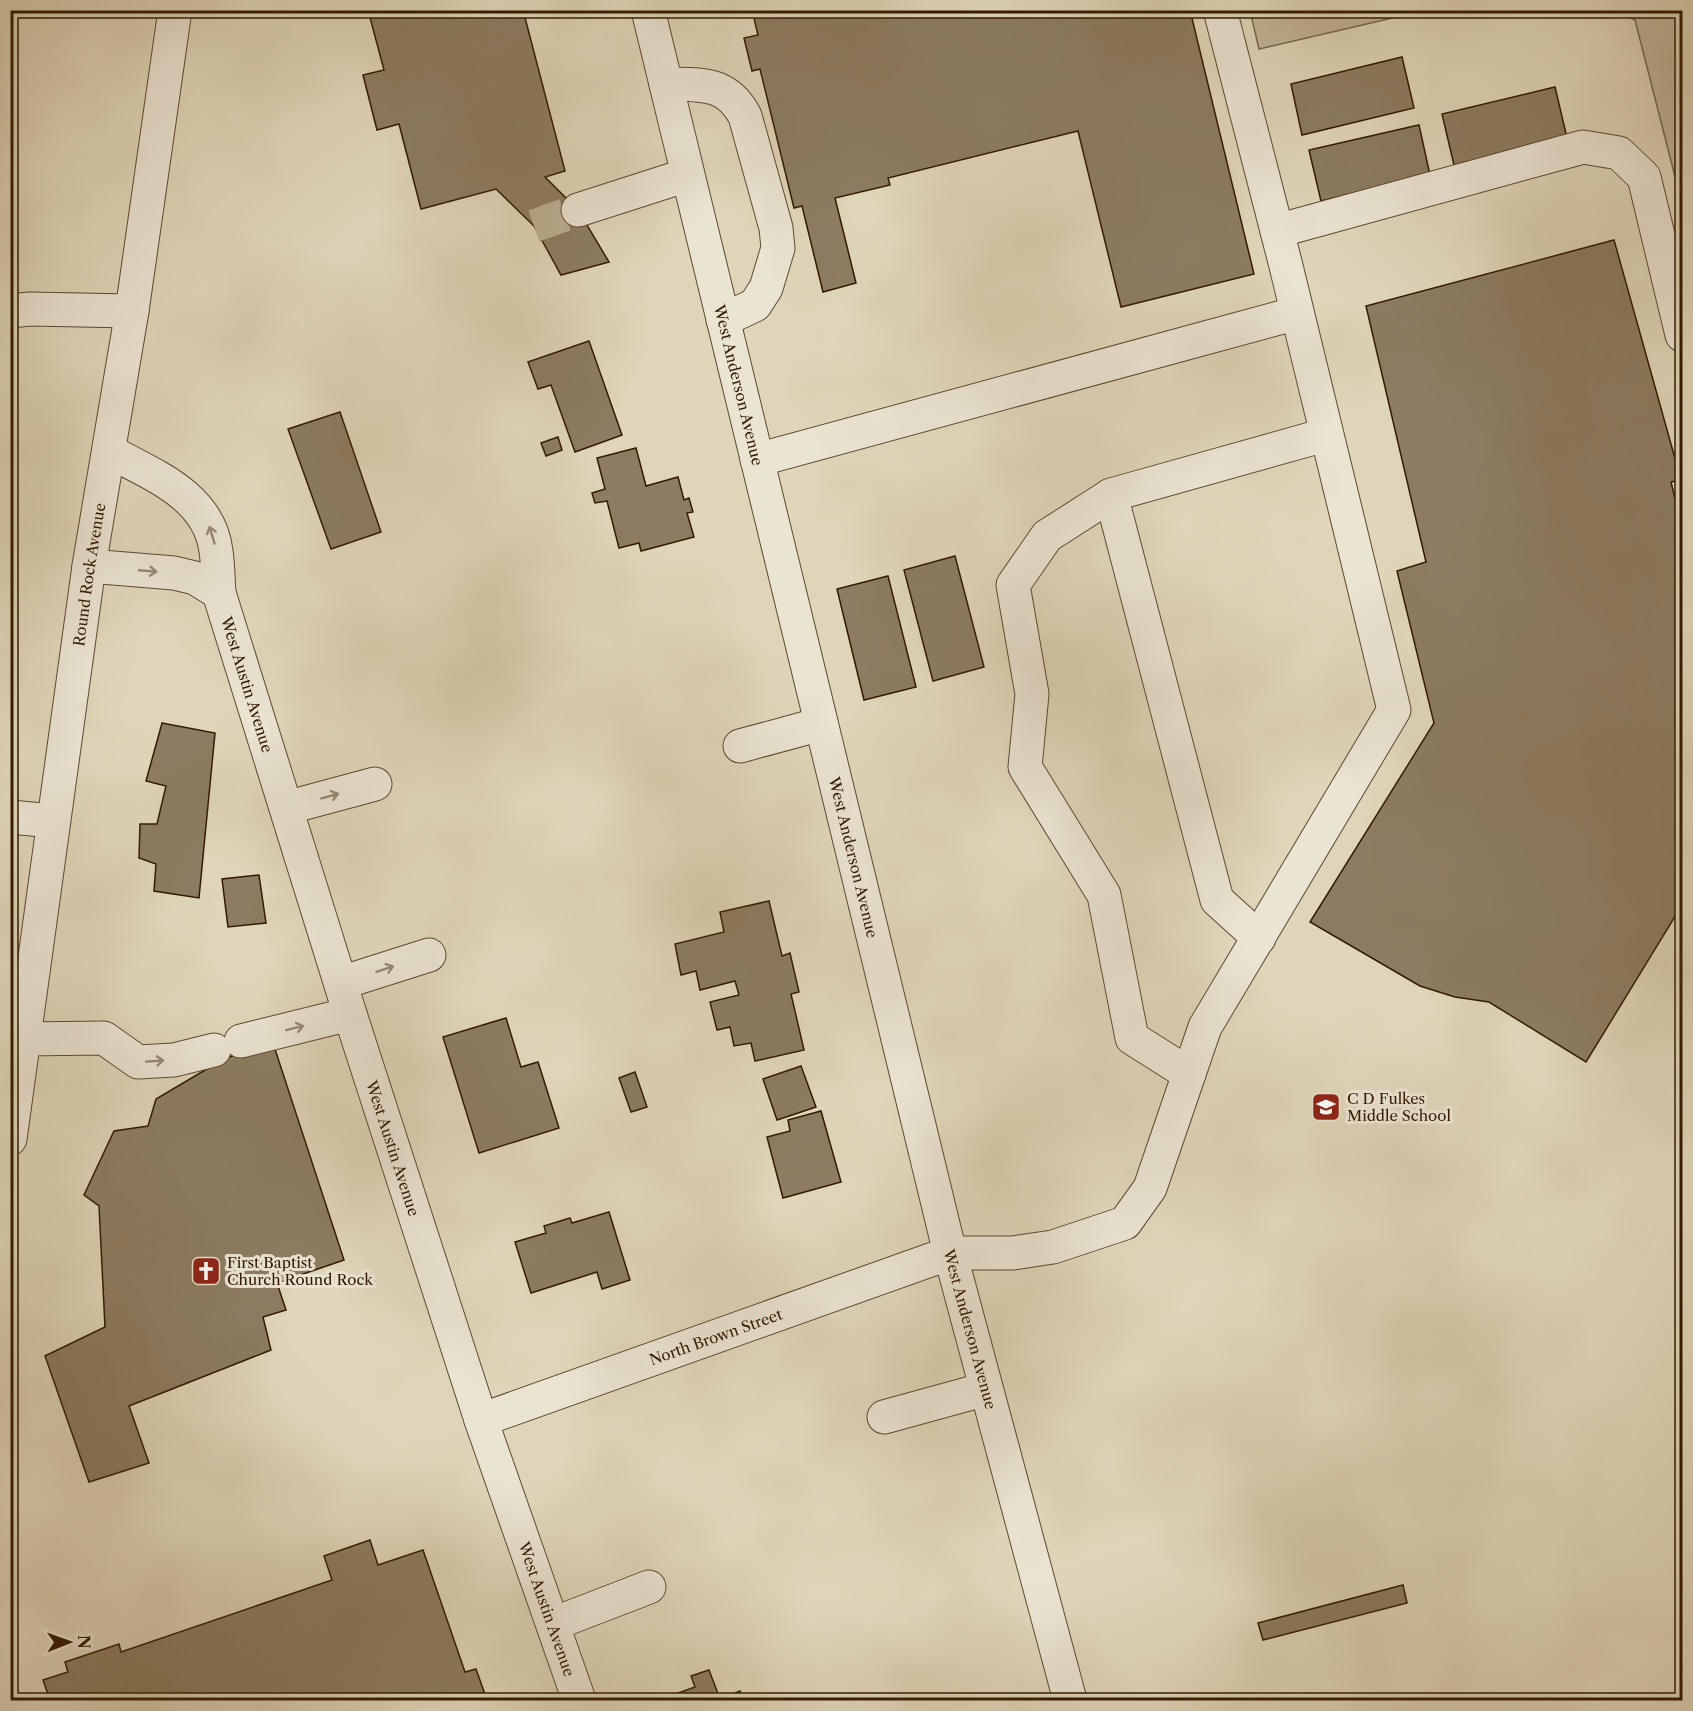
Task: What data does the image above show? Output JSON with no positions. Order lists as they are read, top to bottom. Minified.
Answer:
{"streets":{"street":["West Anderson Avenue","Round Rock Avenue","West Austin Avenue","North Brown Street"]},"crossings":[["West Anderson Avenue","North Brown Street"],["Round Rock Avenue","West Austin Avenue"],["West Austin Avenue","North Brown Street"]],"places":{"school or university":["C D Fulkes Middle School"],"church":["First Baptist Church Round Rock"]},"north":"right"}
